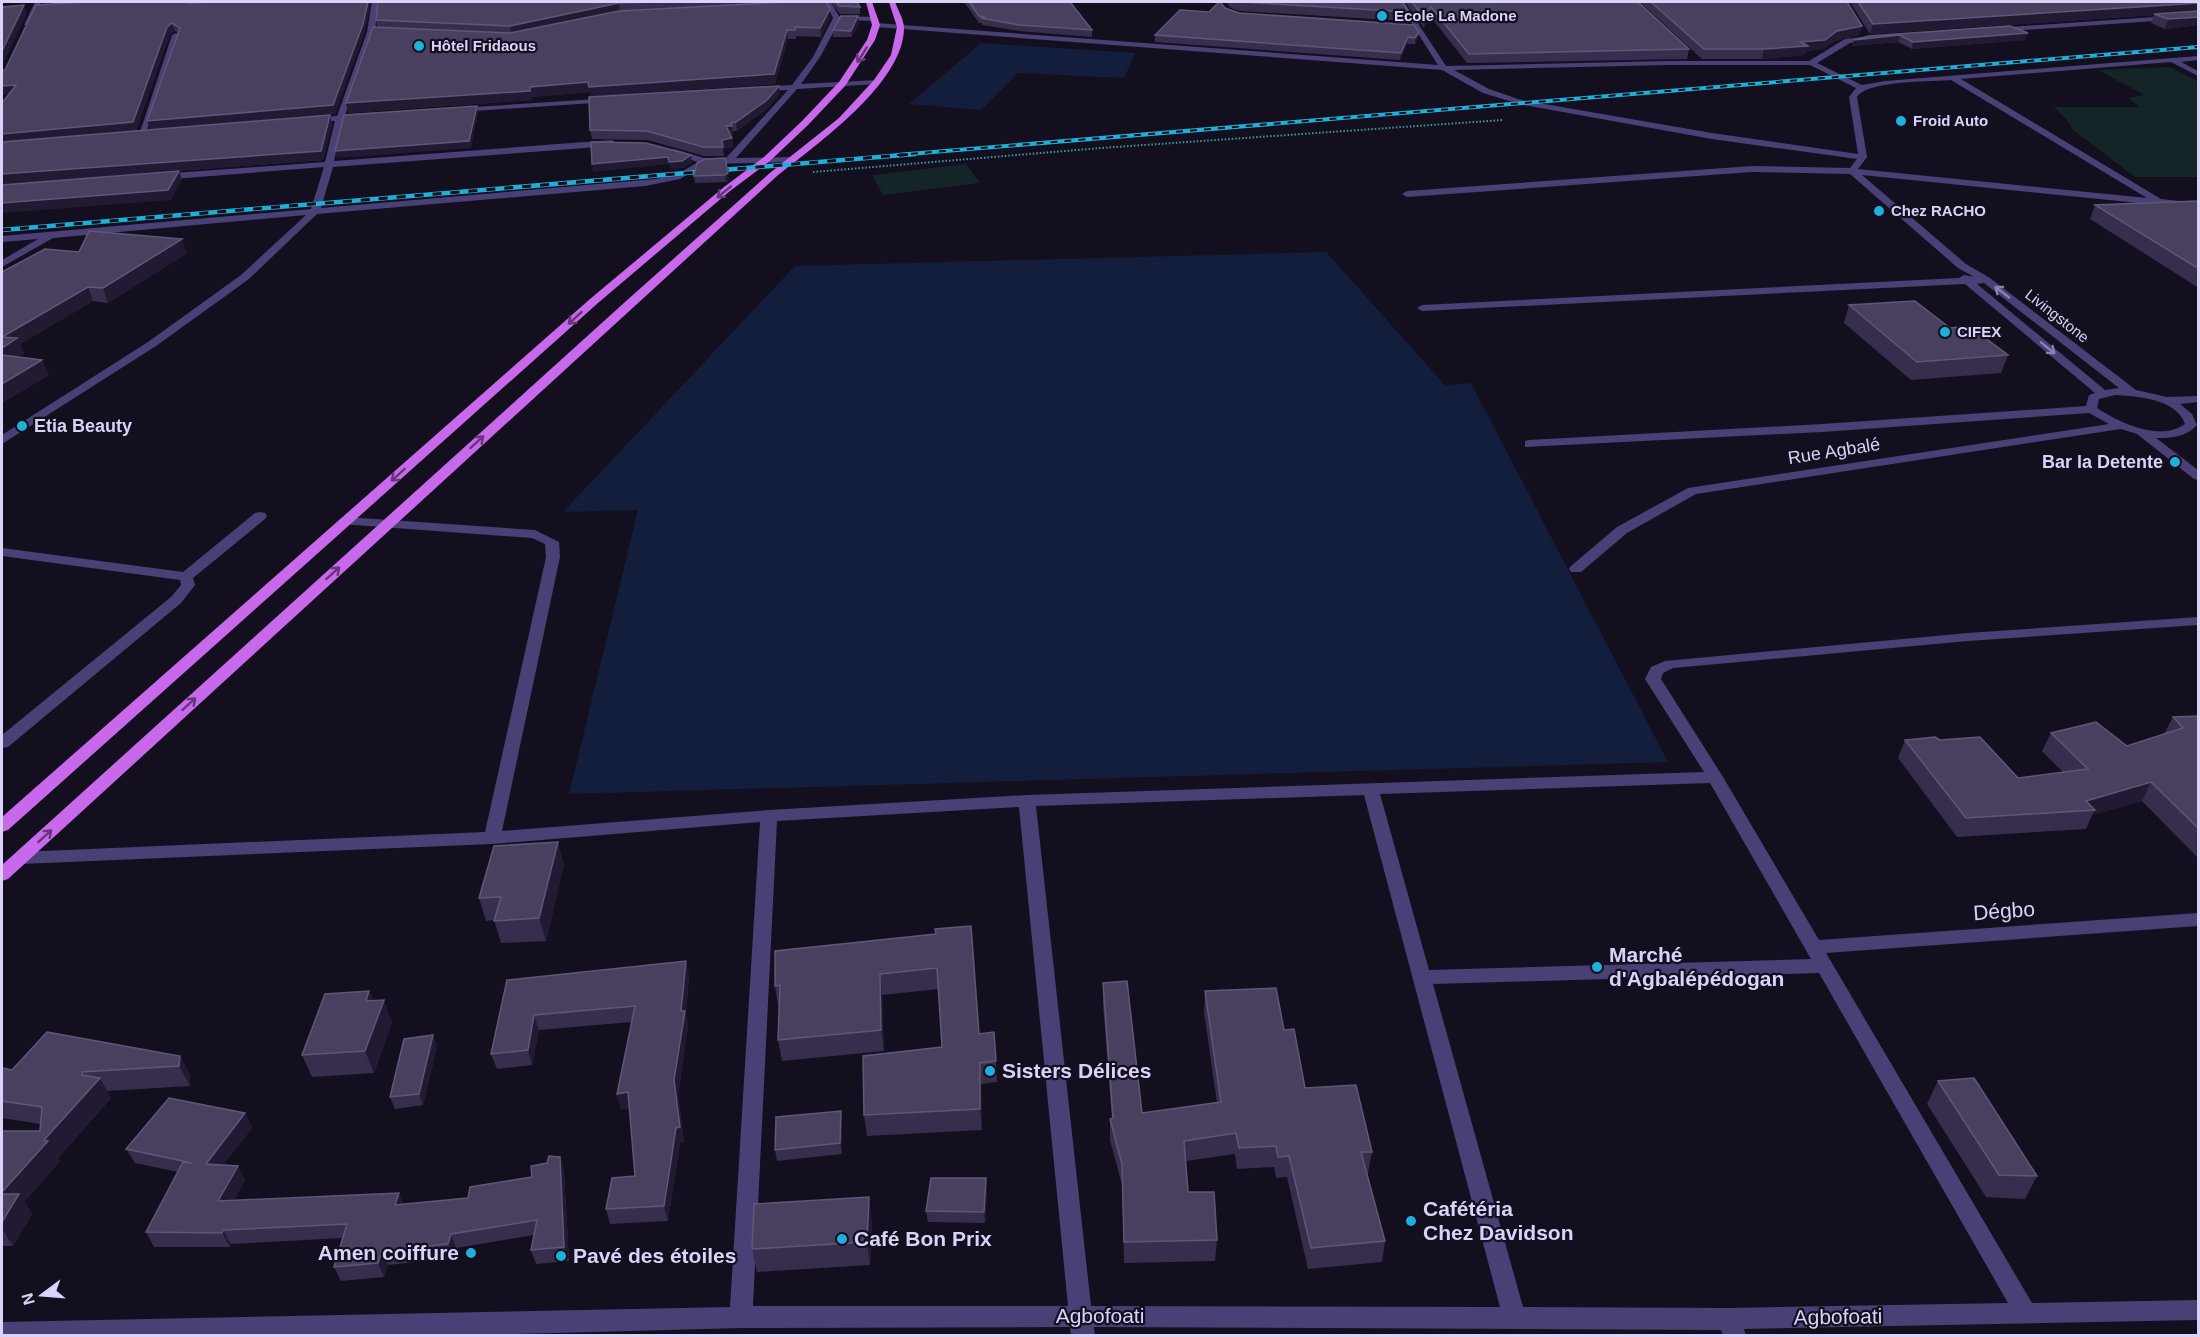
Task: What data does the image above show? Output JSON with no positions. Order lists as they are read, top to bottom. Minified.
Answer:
{"streets":{"street":["Livingstone","Rue Agbalé","Dégbo","Agbofoati"]},"places":["Ecole La Madone","Hôtel Fridaous","Froid Auto","Chez RACHO","CIFEX","Etia Beauty","Bar la Detente","Marché d'Agbalépédogan","Sisters Délices","Cafétéria Chez Davidson","Café Bon Prix","Amen coiffure","Pavé des étoiles"],"north":"left"}
